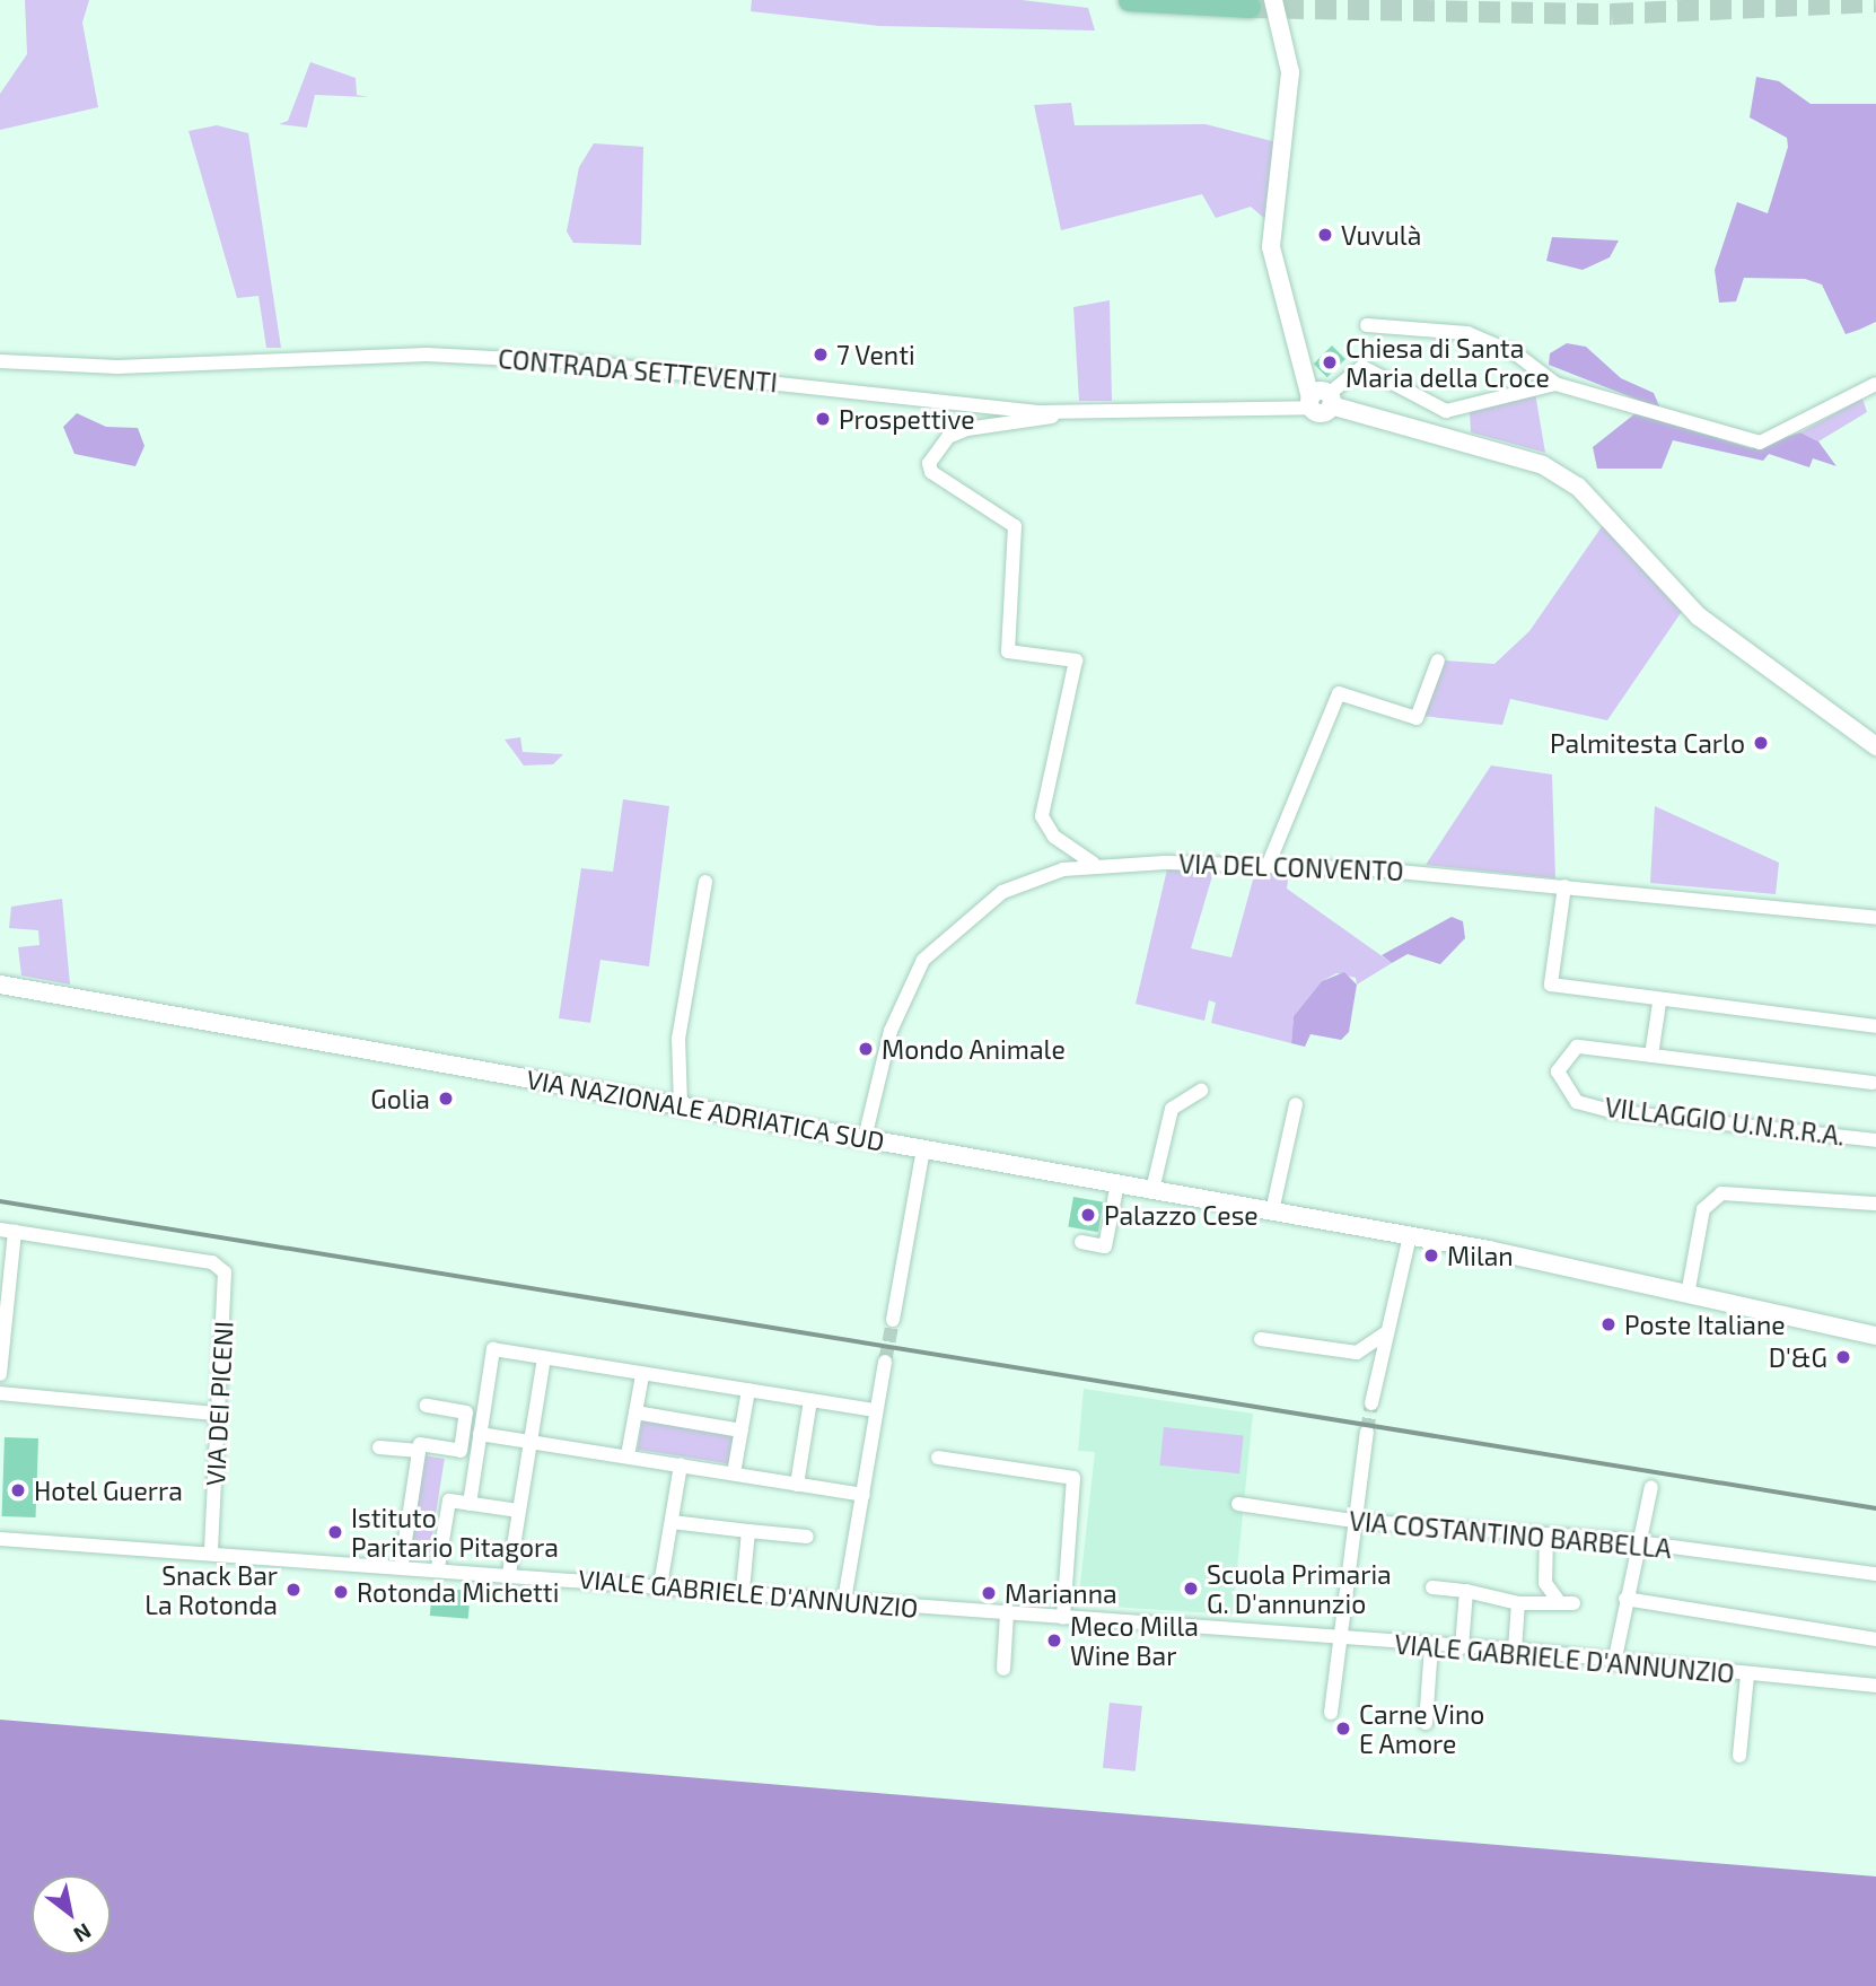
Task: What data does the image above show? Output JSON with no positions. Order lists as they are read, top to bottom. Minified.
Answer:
{"streets":{"main road":["VIA NAZIONALE ADRIATICA SUD"],"street":["CONTRADA SETTEVENTI","VIA DEL CONVENTO","VILLAGGIO U.N.R.R.A.","VIA DEI PICENI","VIA COSTANTINO BARBELLA","VIALE GABRIELE D'ANNUNZIO"]},"crossings":[["VIA DEL CONVENTO","VIA NAZIONALE ADRIATICA SUD"],["VIA DEI PICENI","VIALE GABRIELE D'ANNUNZIO"]],"places":["Vuvulà","7 Venti","Chiesa di Santa Maria della Croce","Prospettive","Palmitesta Carlo","Mondo Animale","Golia","Palazzo Cese","Milan","Poste Italiane","D'&G","Hotel Guerra","Istituto Paritario Pitagora","Scuola Primaria G. D'annunzio","Snack Bar La Rotonda","Rotonda Michetti","Marianna","Meco Milla Wine Bar","Carne Vino E Amore"],"north":"bottom right"}
